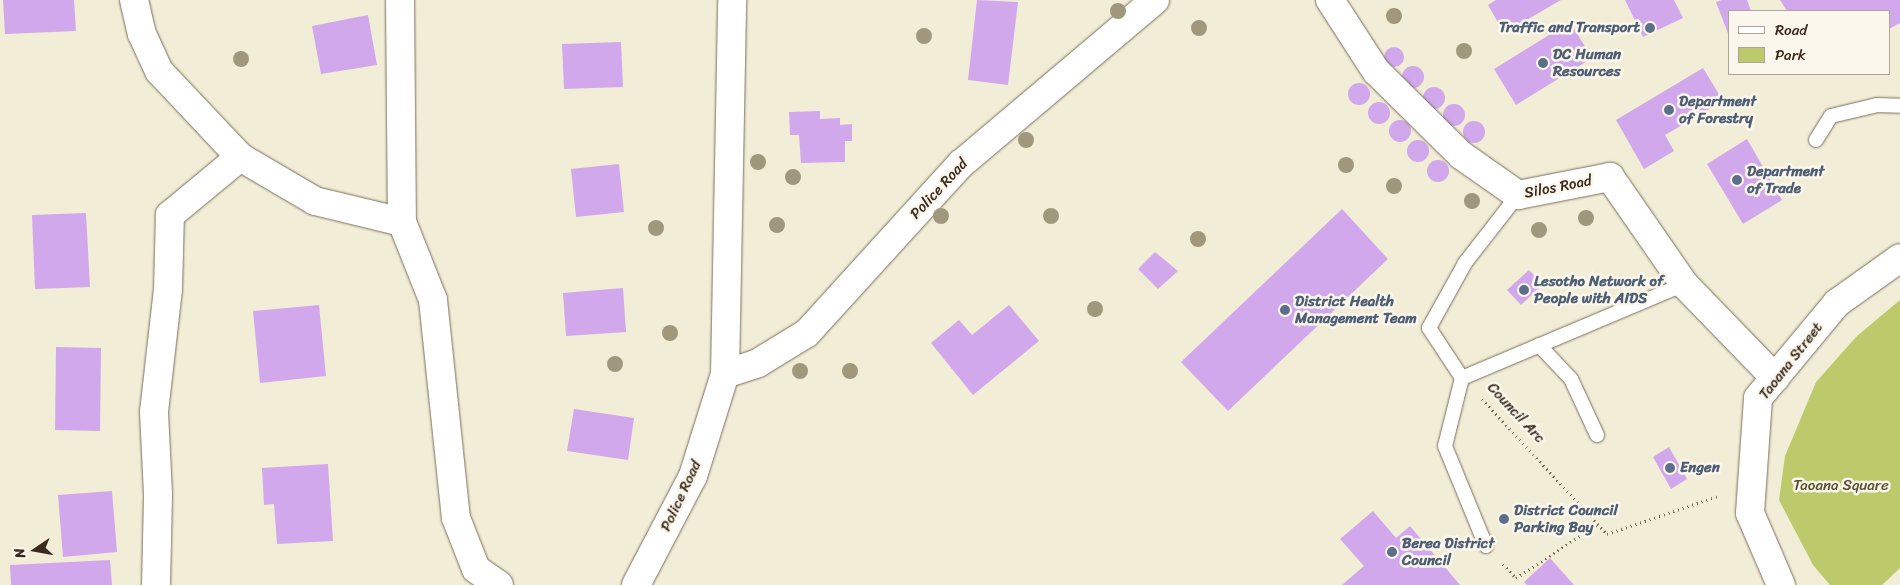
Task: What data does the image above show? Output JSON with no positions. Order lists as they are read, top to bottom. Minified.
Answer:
{"streets":{"street":["Silos Road","Police Road","Taoana Street"],"lane":["Council Arc"]},"crossings":[["Silos Road","Taoana Street"],["Silos Road","Council Arc"],["Taoana Street","Council Arc"]],"parks":["Taoana Square"],"places":["Traffic and Transport","DC Human Resources","Department of Forestry","Department of Trade","Lesotho Network of People with AIDS","District Health Management Team","Engen","District Council Parking Bay","Berea District Council"],"legend":["Road","Park"],"north":"left"}
